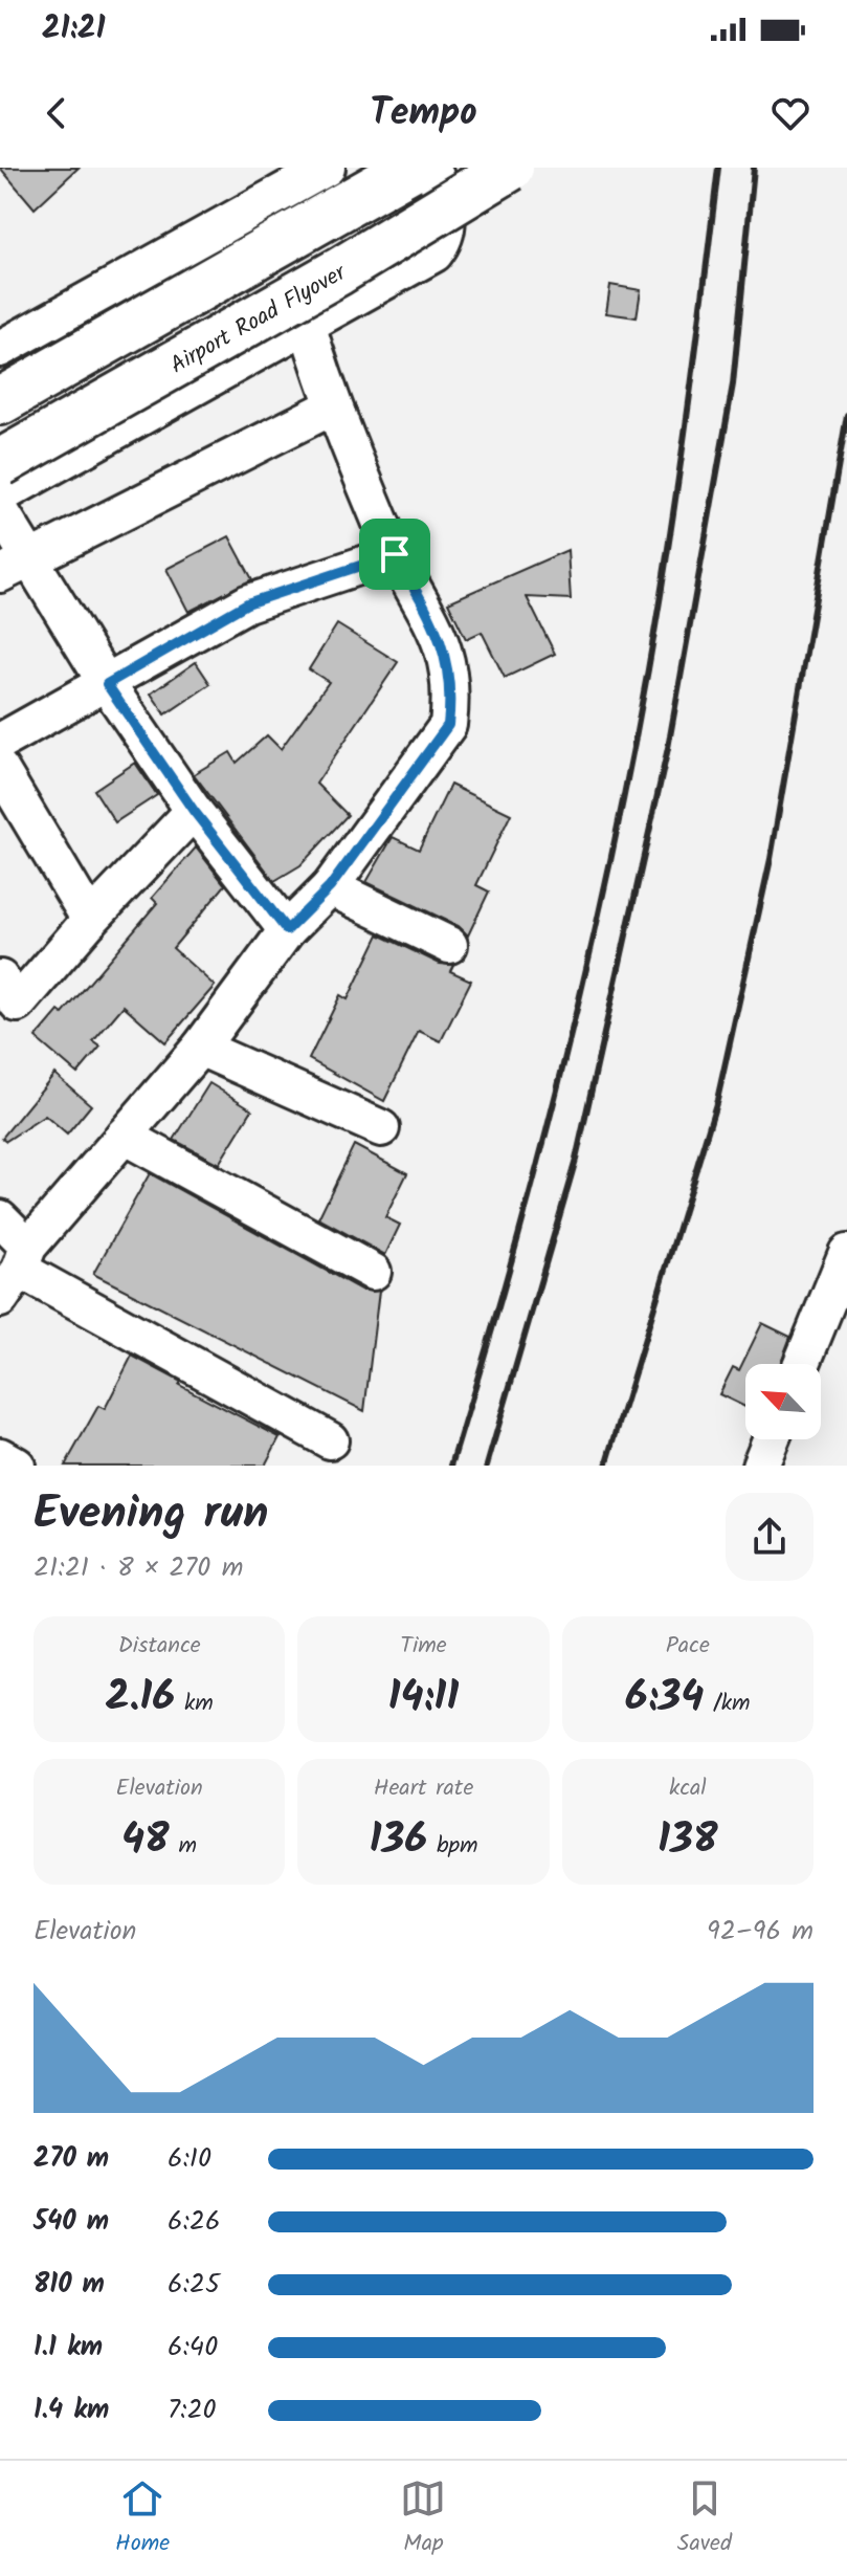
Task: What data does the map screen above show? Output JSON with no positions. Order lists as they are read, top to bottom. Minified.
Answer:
{"streets":{"main road":["Airport Road Flyover"]},"north":"top left","page":{"status":"21:21","header":"Tempo","heading":["Evening run","21:21 · 8 × 270 m"],"stats":[["Distance","2.16 km"],["Time","14:11"],["Pace","6:34 /km"],["Elevation","48 m"],["Heart rate","136 bpm"],["kcal","138"]],"chart":["Elevation","92–96 m"],"list":[{"name":"270 m","note":"6:10"},{"name":"540 m","note":"6:26"},{"name":"810 m","note":"6:25"},{"name":"1.1 km","note":"6:40"},{"name":"1.4 km","note":"7:20"}],"tabs":["Home","Map","Saved"]}}
